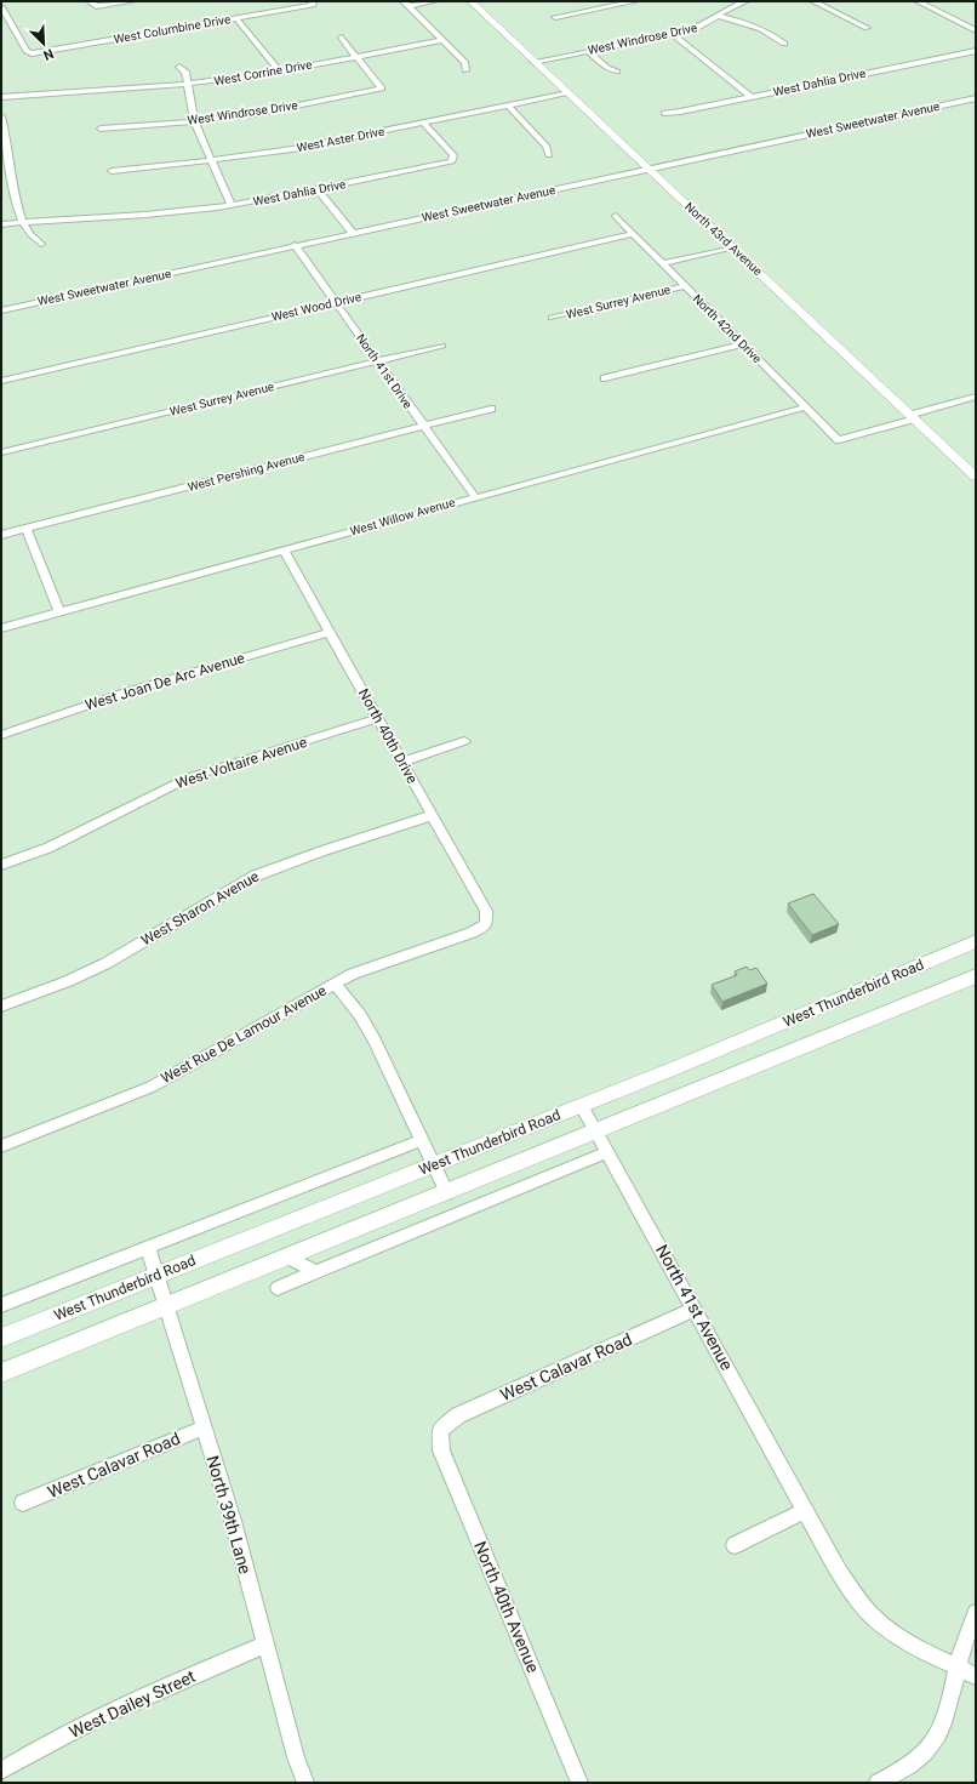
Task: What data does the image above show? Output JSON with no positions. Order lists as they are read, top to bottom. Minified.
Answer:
{"streets":{"main road":["North 43rd Avenue","West Thunderbird Road"],"street":["West Columbine Drive","West Windrose Drive","West Corrine Drive","West Dahlia Drive","West Sweetwater Avenue","West Aster Drive","West Surrey Avenue","West Wood Drive","North 42nd Drive","North 41st Drive","West Pershing Avenue","West Willow Avenue","West Joan De Arc Avenue","North 40th Drive","West Voltaire Avenue","West Sharon Avenue","West Rue De Lamour Avenue","North 41st Avenue","West Calavar Road","North 39th Lane","North 40th Avenue","West Dailey Street"]},"crossings":[["West Windrose Drive","West Corrine Drive"],["West Windrose Drive","North 43rd Avenue"],["West Dahlia Drive","West Aster Drive"],["West Sweetwater Avenue","North 43rd Avenue"],["West Sweetwater Avenue","North 41st Drive"],["West Aster Drive","North 43rd Avenue"],["North 43rd Avenue","North 42nd Drive"],["West Surrey Avenue","North 42nd Drive"],["West Surrey Avenue","North 41st Drive"],["West Wood Drive","North 42nd Drive"],["West Wood Drive","North 41st Drive"],["North 42nd Drive","West Willow Avenue"],["North 41st Drive","West Pershing Avenue"],["North 41st Drive","West Willow Avenue"],["West Willow Avenue","North 40th Drive"],["West Joan De Arc Avenue","North 40th Drive"],["North 40th Drive","West Voltaire Avenue"],["North 40th Drive","West Sharon Avenue"],["North 40th Drive","West Rue De Lamour Avenue"],["West Thunderbird Road","North 41st Avenue"],["West Thunderbird Road","North 39th Lane"],["North 41st Avenue","West Calavar Road"],["West Calavar Road","North 39th Lane"],["West Calavar Road","North 40th Avenue"],["North 39th Lane","West Dailey Street"]],"north":"bottom right"}
